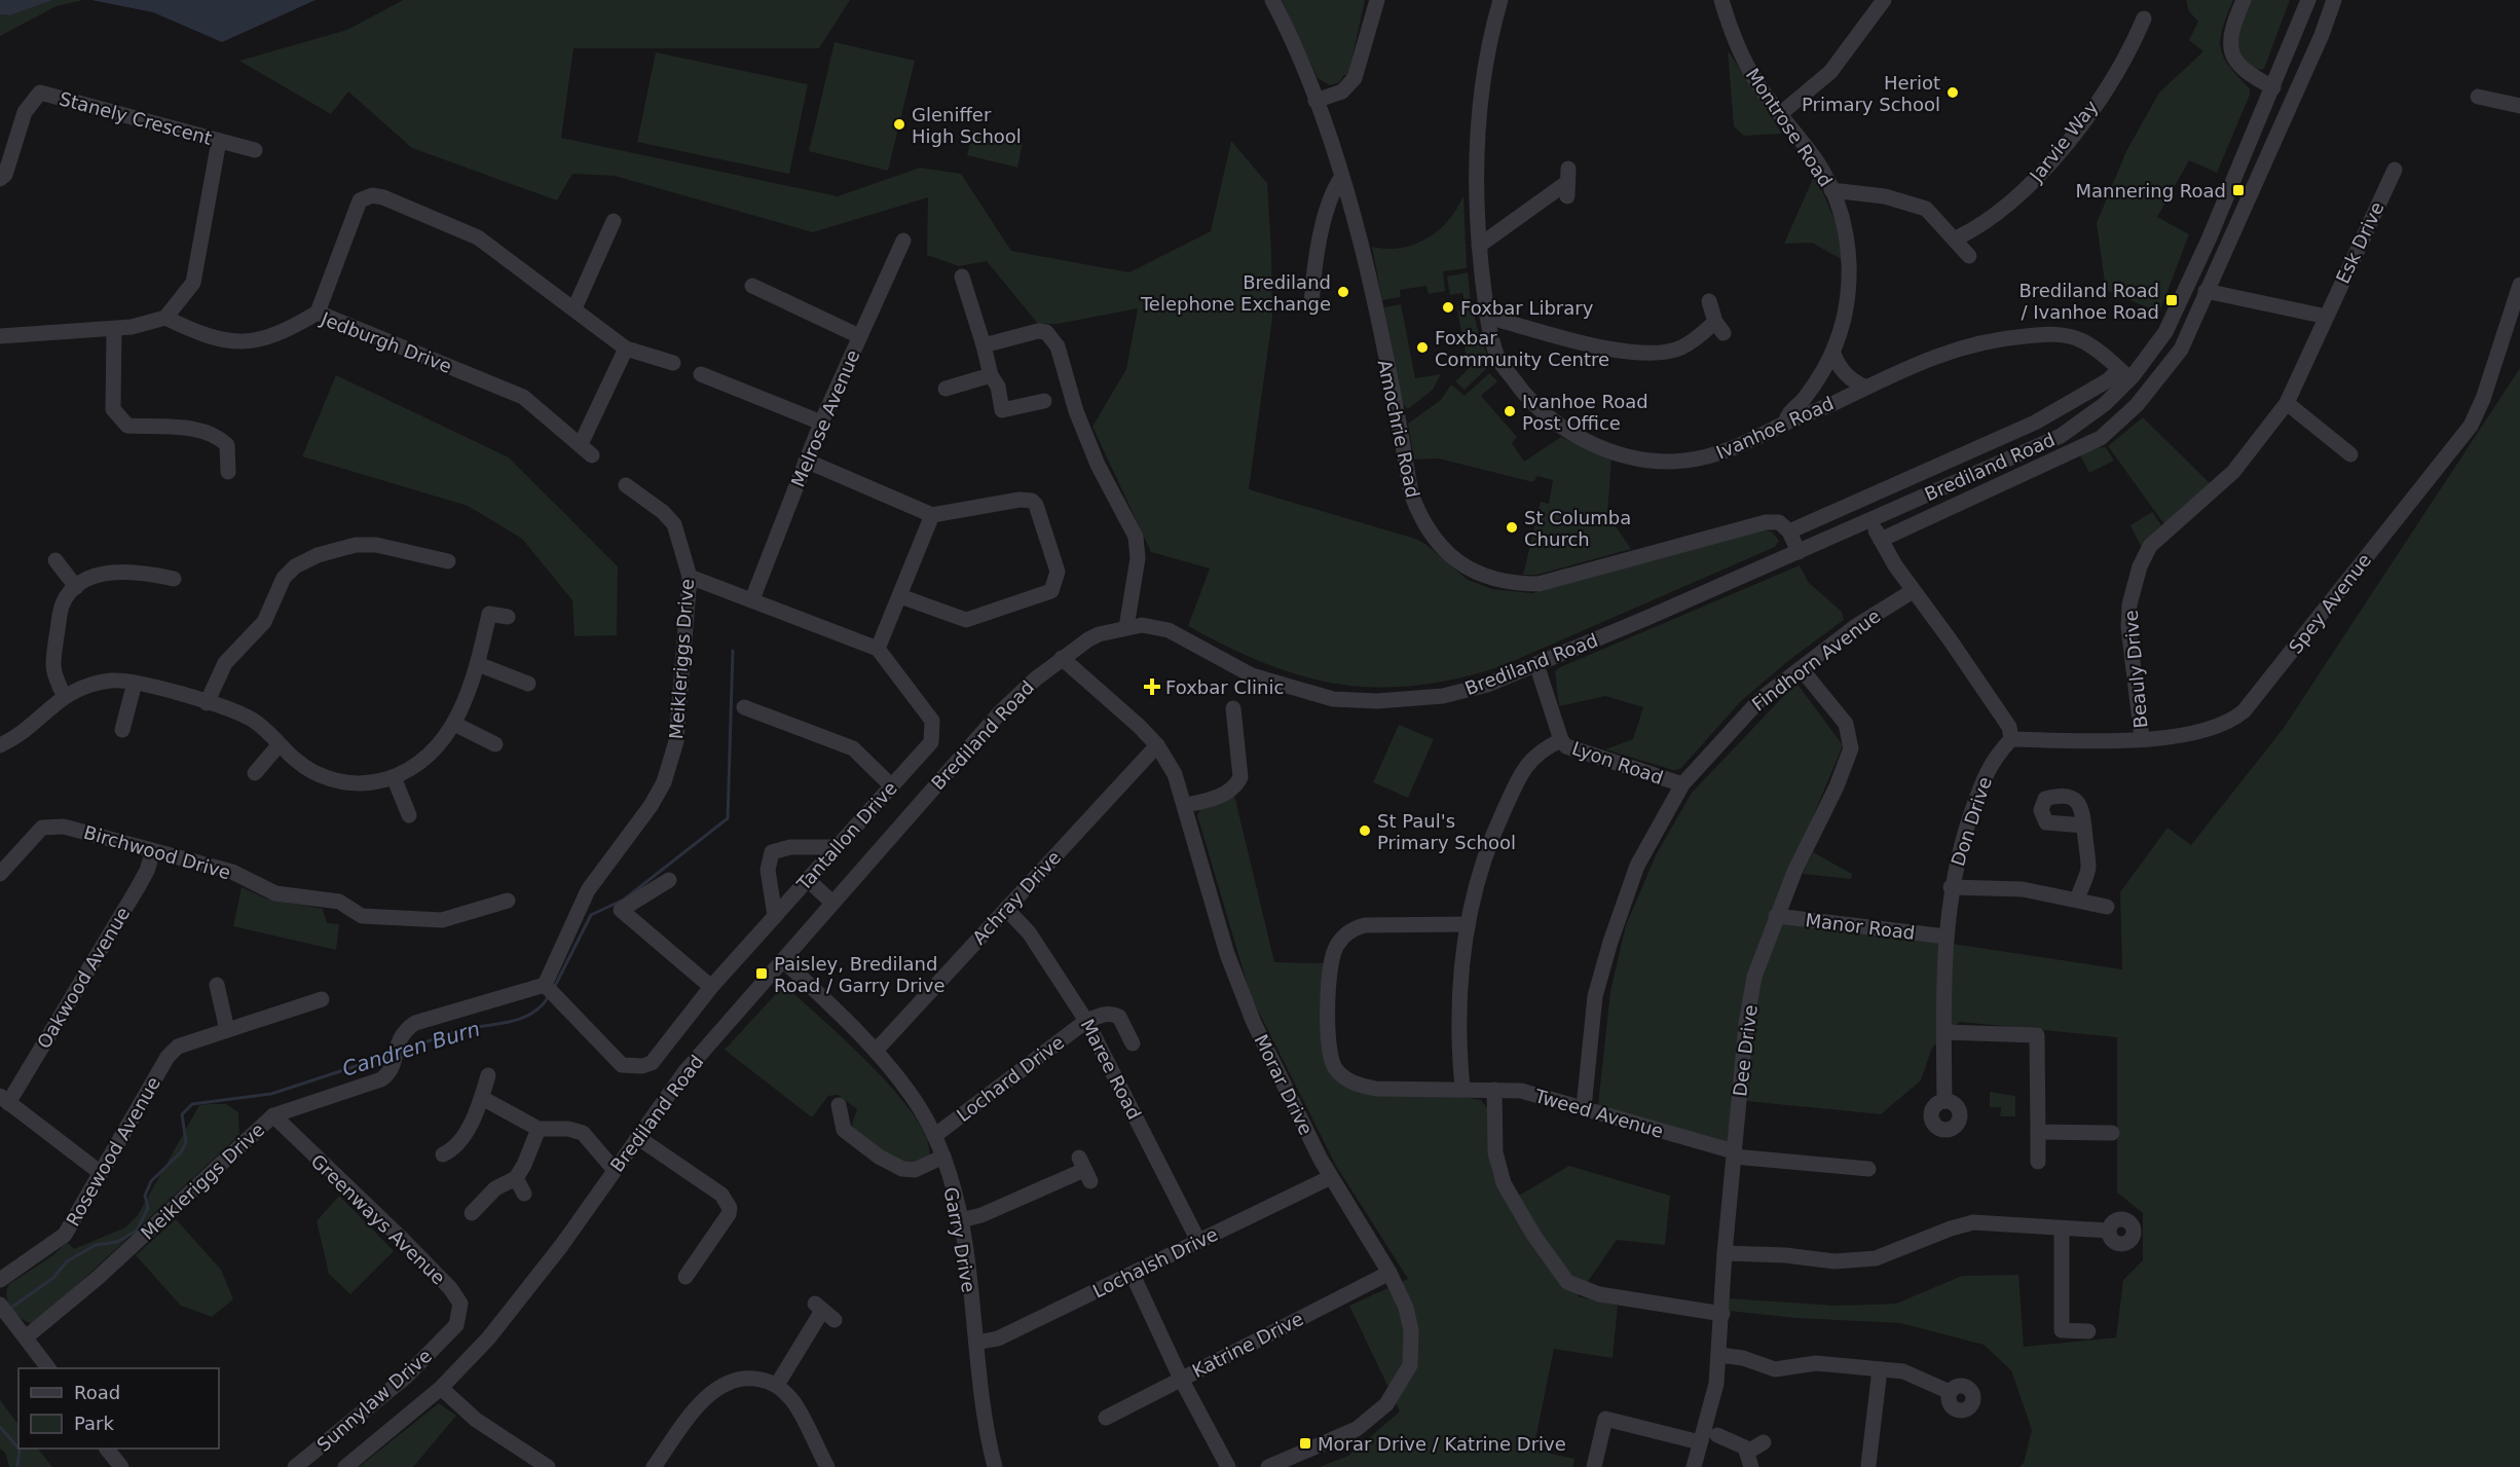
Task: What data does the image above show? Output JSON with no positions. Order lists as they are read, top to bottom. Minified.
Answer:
{"streets":{"street":["Stanely Crescent","Montrose Road","Jarvie Way","Esk Drive","Jedburgh Drive","Melrose Avenue","Ivanhoe Road","Amochrie Road","Brediland Road","Spey Avenue","Meikleriggs Drive","Findhorn Avenue","Beauly Drive","Lyon Road","Don Drive","Tantallon Drive","Birchwood Drive","Achray Drive","Manor Road","Oakwood Avenue","Dee Drive","Maree Road","Lochard Drive","Morar Drive","Tweed Avenue","Rosewood Avenue","Greenways Avenue","Garry Drive","Lochalsh Drive","Katrine Drive","Sunnylaw Drive"]},"crossings":[["Montrose Road","Ivanhoe Road"],["Esk Drive","Beauly Drive"],["Ivanhoe Road","Brediland Road"],["Brediland Road","Lyon Road"],["Brediland Road","Morar Drive"],["Brediland Road","Garry Drive"],["Spey Avenue","Beauly Drive"],["Spey Avenue","Don Drive"],["Meikleriggs Drive","Tantallon Drive"],["Meikleriggs Drive","Greenways Avenue"],["Findhorn Avenue","Lyon Road"],["Findhorn Avenue","Dee Drive"],["Findhorn Avenue","Tweed Avenue"],["Don Drive","Manor Road"],["Birchwood Drive","Oakwood Avenue"],["Achray Drive","Maree Road"],["Achray Drive","Morar Drive"],["Achray Drive","Garry Drive"],["Manor Road","Dee Drive"],["Dee Drive","Tweed Avenue"],["Maree Road","Lochard Drive"],["Maree Road","Lochalsh Drive"],["Lochard Drive","Garry Drive"],["Morar Drive","Lochalsh Drive"],["Morar Drive","Katrine Drive"],["Greenways Avenue","Sunnylaw Drive"],["Garry Drive","Lochalsh Drive"]],"water":["Candren Burn"],"places":{"other":["Heriot Primary School","Gleniffer High School","Brediland Telephone Exchange","Foxbar Library","Foxbar Community Centre","Ivanhoe Road Post Office","St Columba Church","St Paul's Primary School"],"transit":["Mannering Road","Brediland Road / Ivanhoe Road","Paisley, Brediland Road / Garry Drive","Morar Drive / Katrine Drive"],"health":["Foxbar Clinic"]},"legend":["Road","Park"]}
